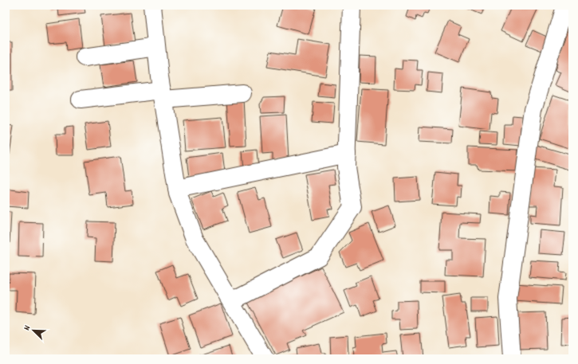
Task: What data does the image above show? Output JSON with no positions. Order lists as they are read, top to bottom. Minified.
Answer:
{"north":"top left"}
